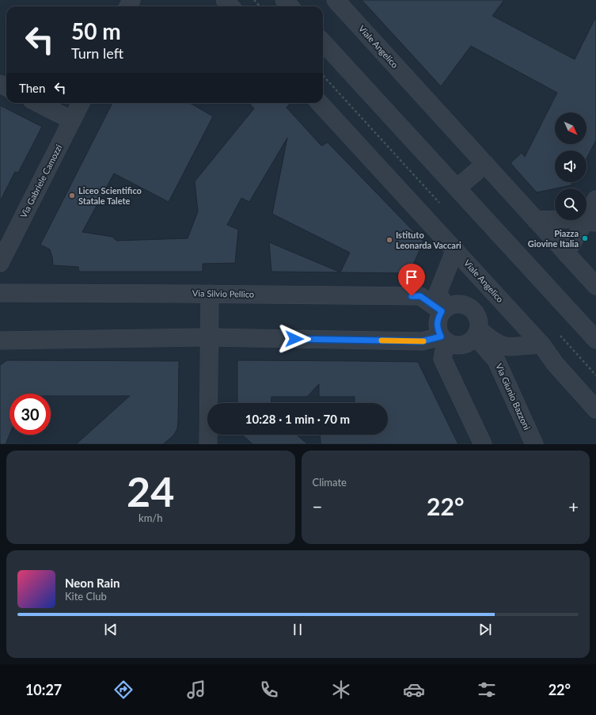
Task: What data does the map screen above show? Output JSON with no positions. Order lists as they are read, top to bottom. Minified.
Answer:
{"streets":{"street":["Viale Angelico","Via Gabriele Camozzi","Via Silvio Pellico","Via Giunio Bazzoni"]},"crossings":[["Via Silvio Pellico","Via Giunio Bazzoni"]],"places":["Liceo Scientifico Statale Talete","Piazza Giovine Italia","Istituto Leonarda Vaccari"],"north":"bottom right","page":{"turn":["50 m","Turn left"],"then":"Then","limit":"30","trip":"10:28 · 1 min · 70 m","tile":[["24","km/h"],"Climate"],"heat":["−","22°","+"],"song":["Neon Rain","Kite Club"],"tabs":["10:27","22°"]}}
